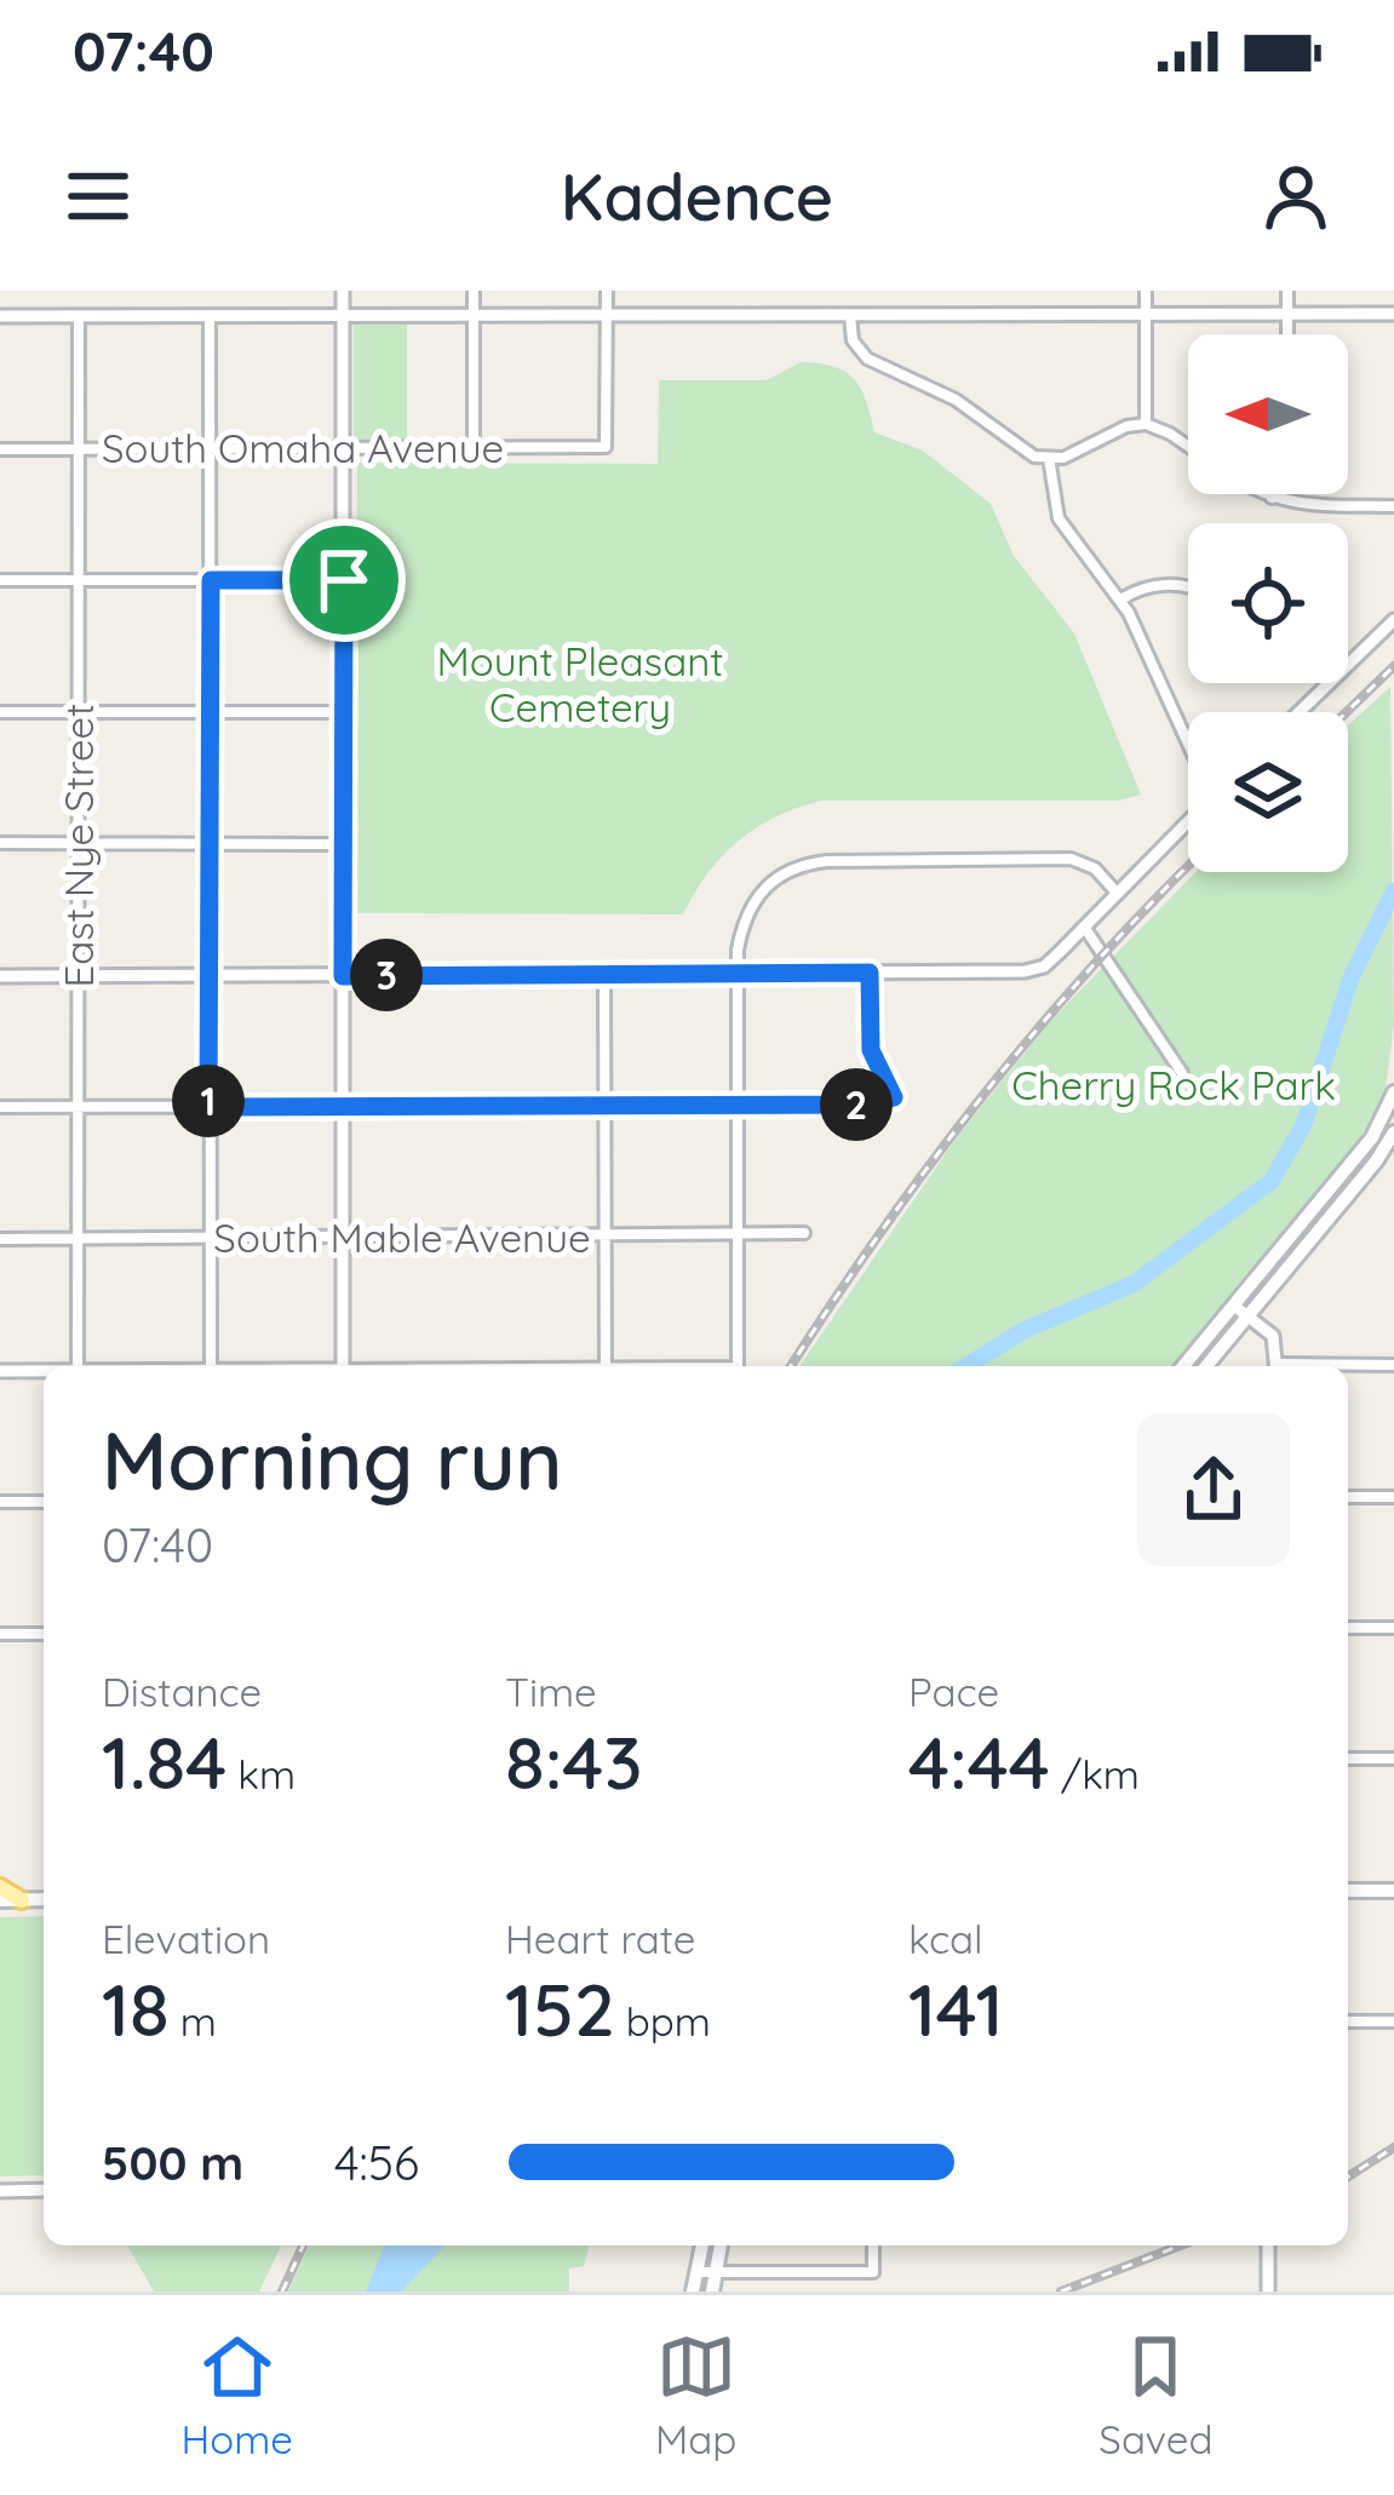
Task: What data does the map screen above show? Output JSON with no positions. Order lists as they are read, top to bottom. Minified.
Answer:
{"streets":{"street":["South Omaha Avenue","East Nye Street","South Mable Avenue"]},"crossings":[["South Omaha Avenue","East Nye Street"],["East Nye Street","South Mable Avenue"]],"parks":["Mount Pleasant Cemetery","Cherry Rock Park"],"north":"left","page":{"status":"07:40","header":"Kadence","pins":["3","1","2"],"heading":["Morning run","07:40"],"stats":[["Distance","1.84 km"],["Time","8:43"],["Pace","4:44 /km"],["Elevation","18 m"],["Heart rate","152 bpm"],["kcal","141"]],"list":[{"name":"500 m","note":"4:56"}],"tabs":["Home","Map","Saved"]}}
